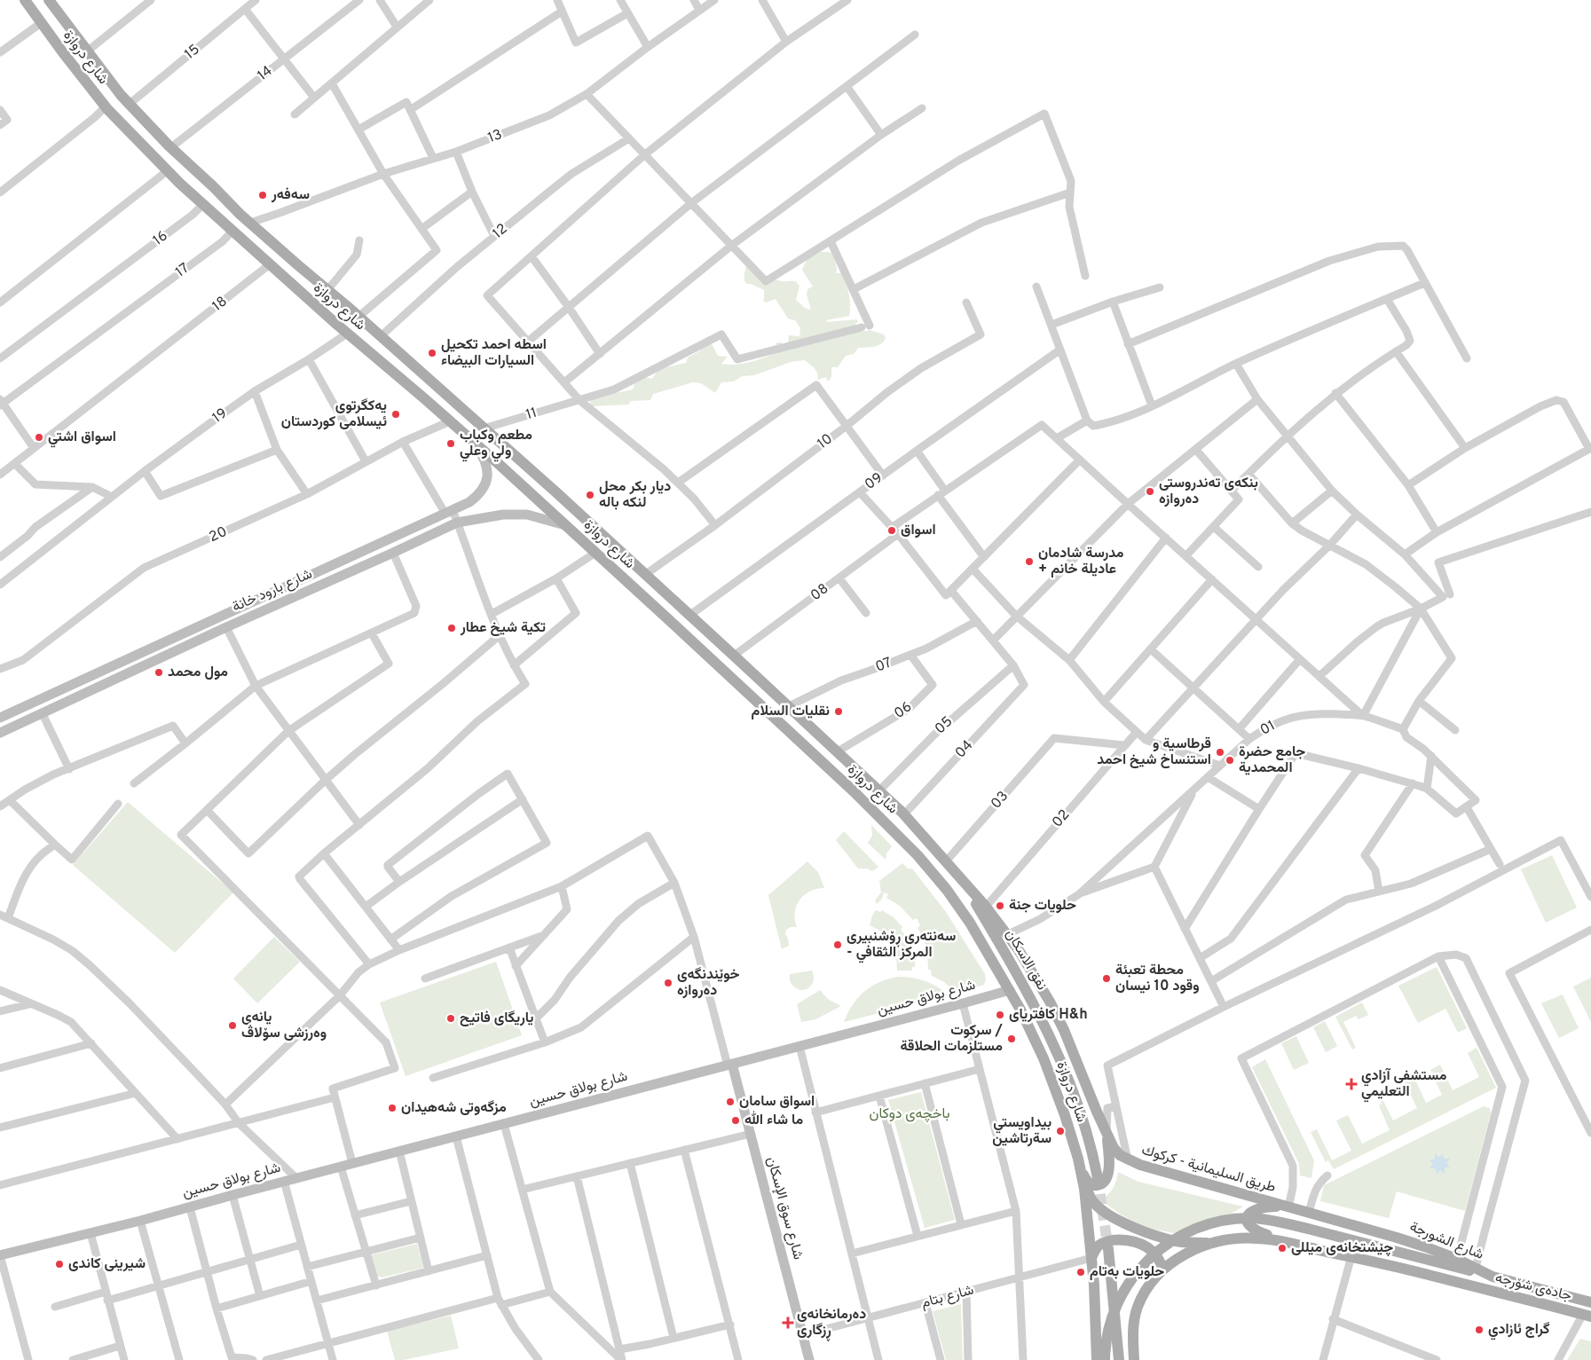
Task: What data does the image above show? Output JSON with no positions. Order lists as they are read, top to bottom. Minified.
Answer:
{"streets":{"main road":["شارع دروازة","نفق الاسكان","طريق السليمانية - كركوك","شارع الشورجة","جادەی شۆرجە"],"street":["15","14","13","12","16","17","18","11","19","10","09","20","شارع بارود خانة","08","07","06","05","01","04","03","02","شارع بولاق حسين","شارع سوق الإسكان","شارع بتام"]},"crossings":[["15","شارع دروازة"],["شارع دروازة","14"],["شارع دروازة","13"],["شارع دروازة","12"],["شارع دروازة","16"],["شارع دروازة","17"],["شارع دروازة","18"],["شارع دروازة","11"],["شارع دروازة","19"],["شارع دروازة","10"],["شارع دروازة","09"],["شارع دروازة","20"],["شارع دروازة","شارع بارود خانة"],["شارع دروازة","08"],["شارع دروازة","07"],["شارع دروازة","06"],["شارع دروازة","05"],["شارع دروازة","04"],["شارع دروازة","03"],["شارع دروازة","نفق الاسكان"],["شارع دروازة","شارع بولاق حسين"],["07","06"],["05","04"],["03","02"],["شارع بولاق حسين","شارع سوق الإسكان"],["طريق السليمانية - كركوك","شارع الشورجة"],["شارع سوق الإسكان","شارع بتام"]],"parks":["باخچەی دوکان"],"places":{"other":["سەفەر","اسطه احمد تكحيل السيارات البيضاء","یەکگرتوی ئیسلامی کوردستان","اسواق اشتي","مطعم وكباب ولي وعلي","بنکەی تەندروستی دەروازە","ديار بكر محل لنكه باله","اسواق","مدرسة شادمان + عاديلة خانم","تكية شيخ عطار","مول محمد","نقليات السلام","قرطاسية و استنساخ شيخ احمد","جامع حضرة المحمدية","حلویات جنة","سەنتەری ڕۆشنبیری - المرکز الثقافي","محطة تعبئة وقود 10 نيسان","خوێندنگەی دەروازە","کافتریای H&h","یاریگای فاتیح","یانەی وەرزشی سۆلاڤ","سركوت / مستلزمات الحلاقة","اسواق سامان","مزگەوتی شەهیدان","ما شاء الله","بيداويستي سةرتاشين","چێشتخانەی میللی","شیرینی کاندی","حلویات بەتام","گراج ئازادي"],"health":["مستشفى آزادي التعليمي","دەرمانخانەی ڕزگاری"]}}
